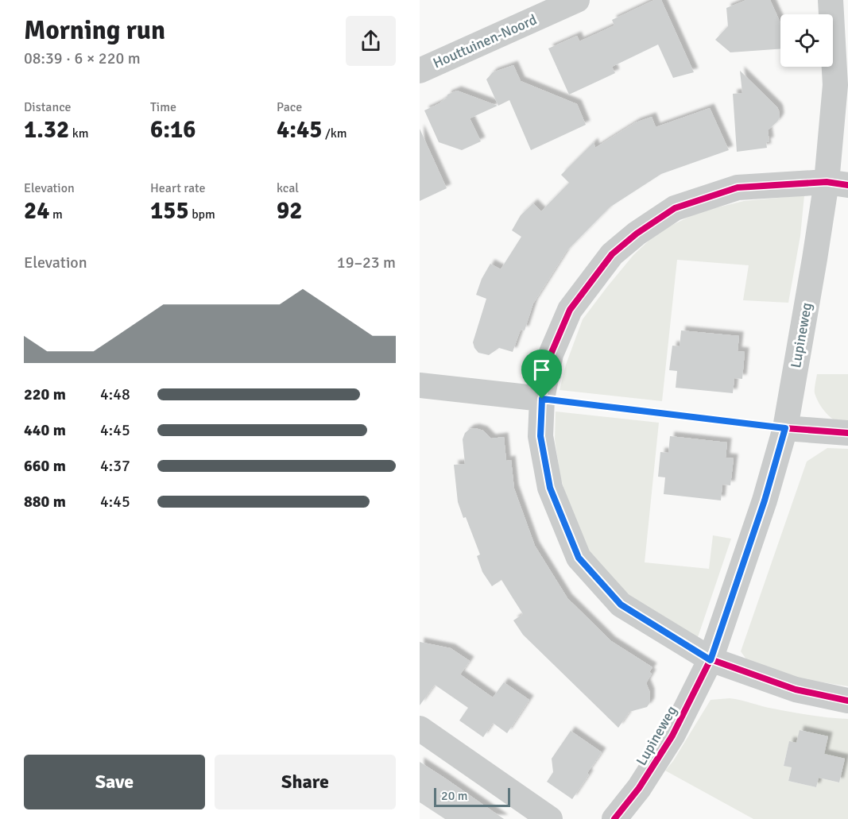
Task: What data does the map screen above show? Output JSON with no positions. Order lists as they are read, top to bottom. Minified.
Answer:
{"streets":{"street":["Houttuinen-Noord","Lupineweg"]},"scale_bar":"20 m","page":{"heading":["Morning run","08:39 · 6 × 220 m"],"stats":[["Distance","1.32 km"],["Time","6:16"],["Pace","4:45 /km"],["Elevation","24 m"],["Heart rate","155 bpm"],["kcal","92"]],"chart":["Elevation","19–23 m"],"list":[{"name":"220 m","note":"4:48"},{"name":"440 m","note":"4:45"},{"name":"660 m","note":"4:37"},{"name":"880 m","note":"4:45"}],"buttons":["Save","Share"],"scale":"20 m"}}
